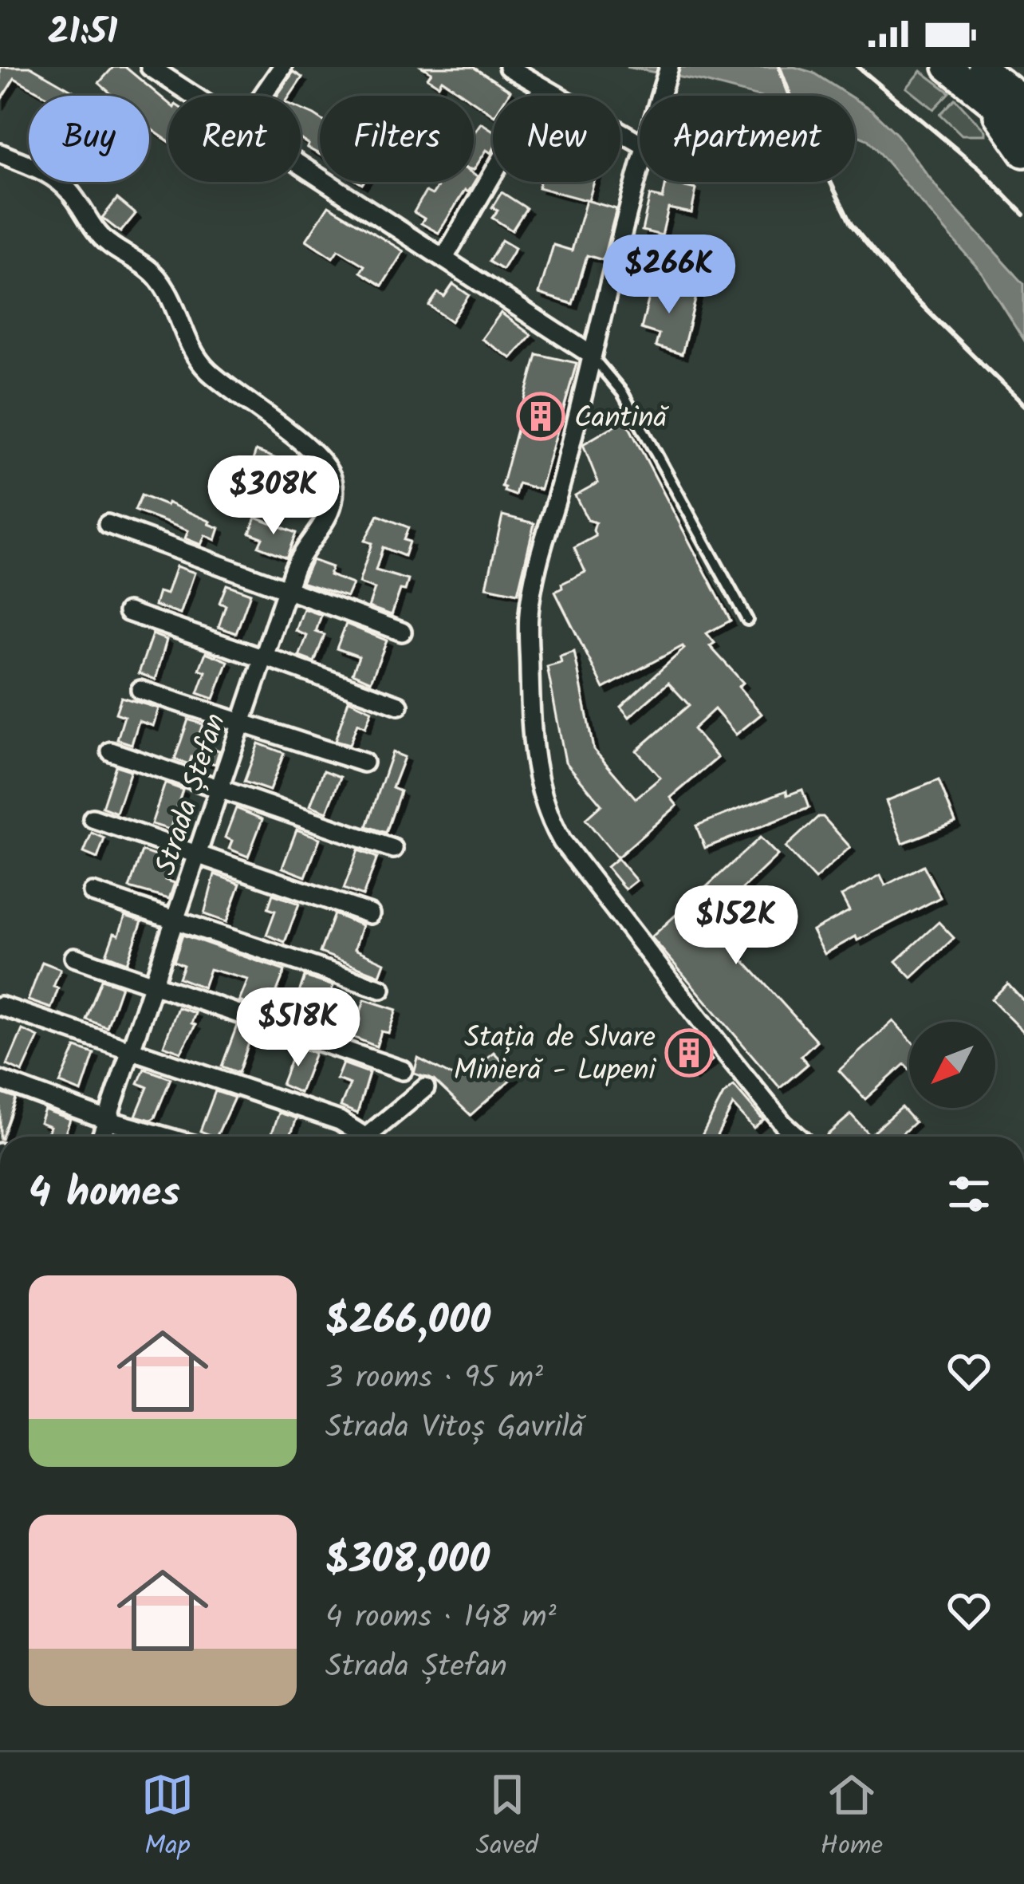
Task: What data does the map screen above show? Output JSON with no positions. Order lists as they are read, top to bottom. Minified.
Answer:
{"streets":{"street":["Strada Ștefan"]},"places":{"building":["Cantină","Stația de Slvare Minieră - Lupeni"]},"north":"bottom left","page":{"status":"21:51","chip":["Buy","Rent","Filters","New","Apartment"],"price":["$266K","$308K","$152K","$518K"],"heading":"4 homes","list":[{"name":"$266,000","note":"3 rooms · 95 m² · Strada Vitoș Gavrilă"},{"name":"$308,000","note":"4 rooms · 148 m² · Strada Ștefan"}],"tabs":["Map","Saved","Home"]}}
